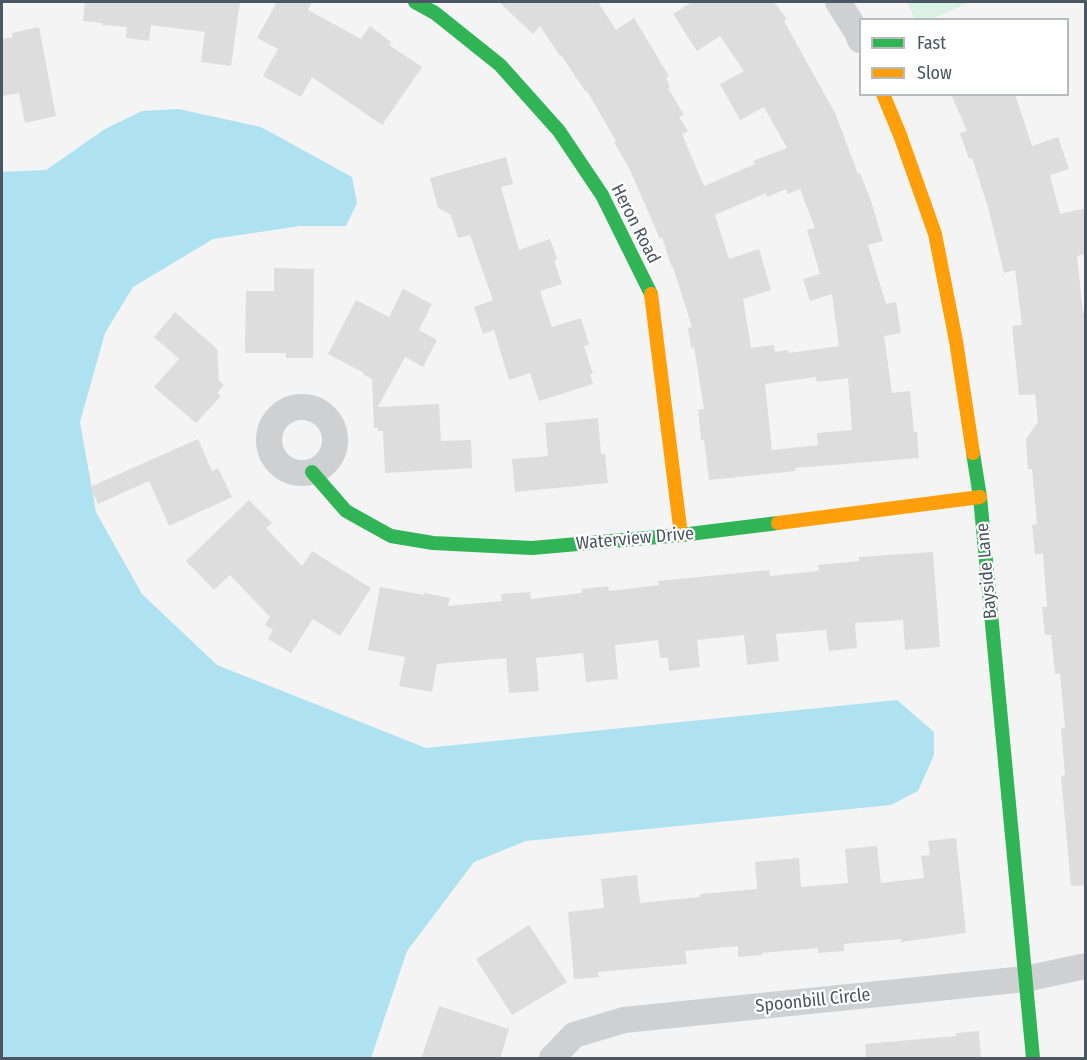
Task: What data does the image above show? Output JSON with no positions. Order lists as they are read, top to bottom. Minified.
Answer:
{"streets":{"street":["Heron Road","Waterview Drive","Bayside Lane","Spoonbill Circle"]},"crossings":[["Heron Road","Waterview Drive"],["Waterview Drive","Bayside Lane"],["Bayside Lane","Spoonbill Circle"]],"legend":["Fast","Slow"]}
